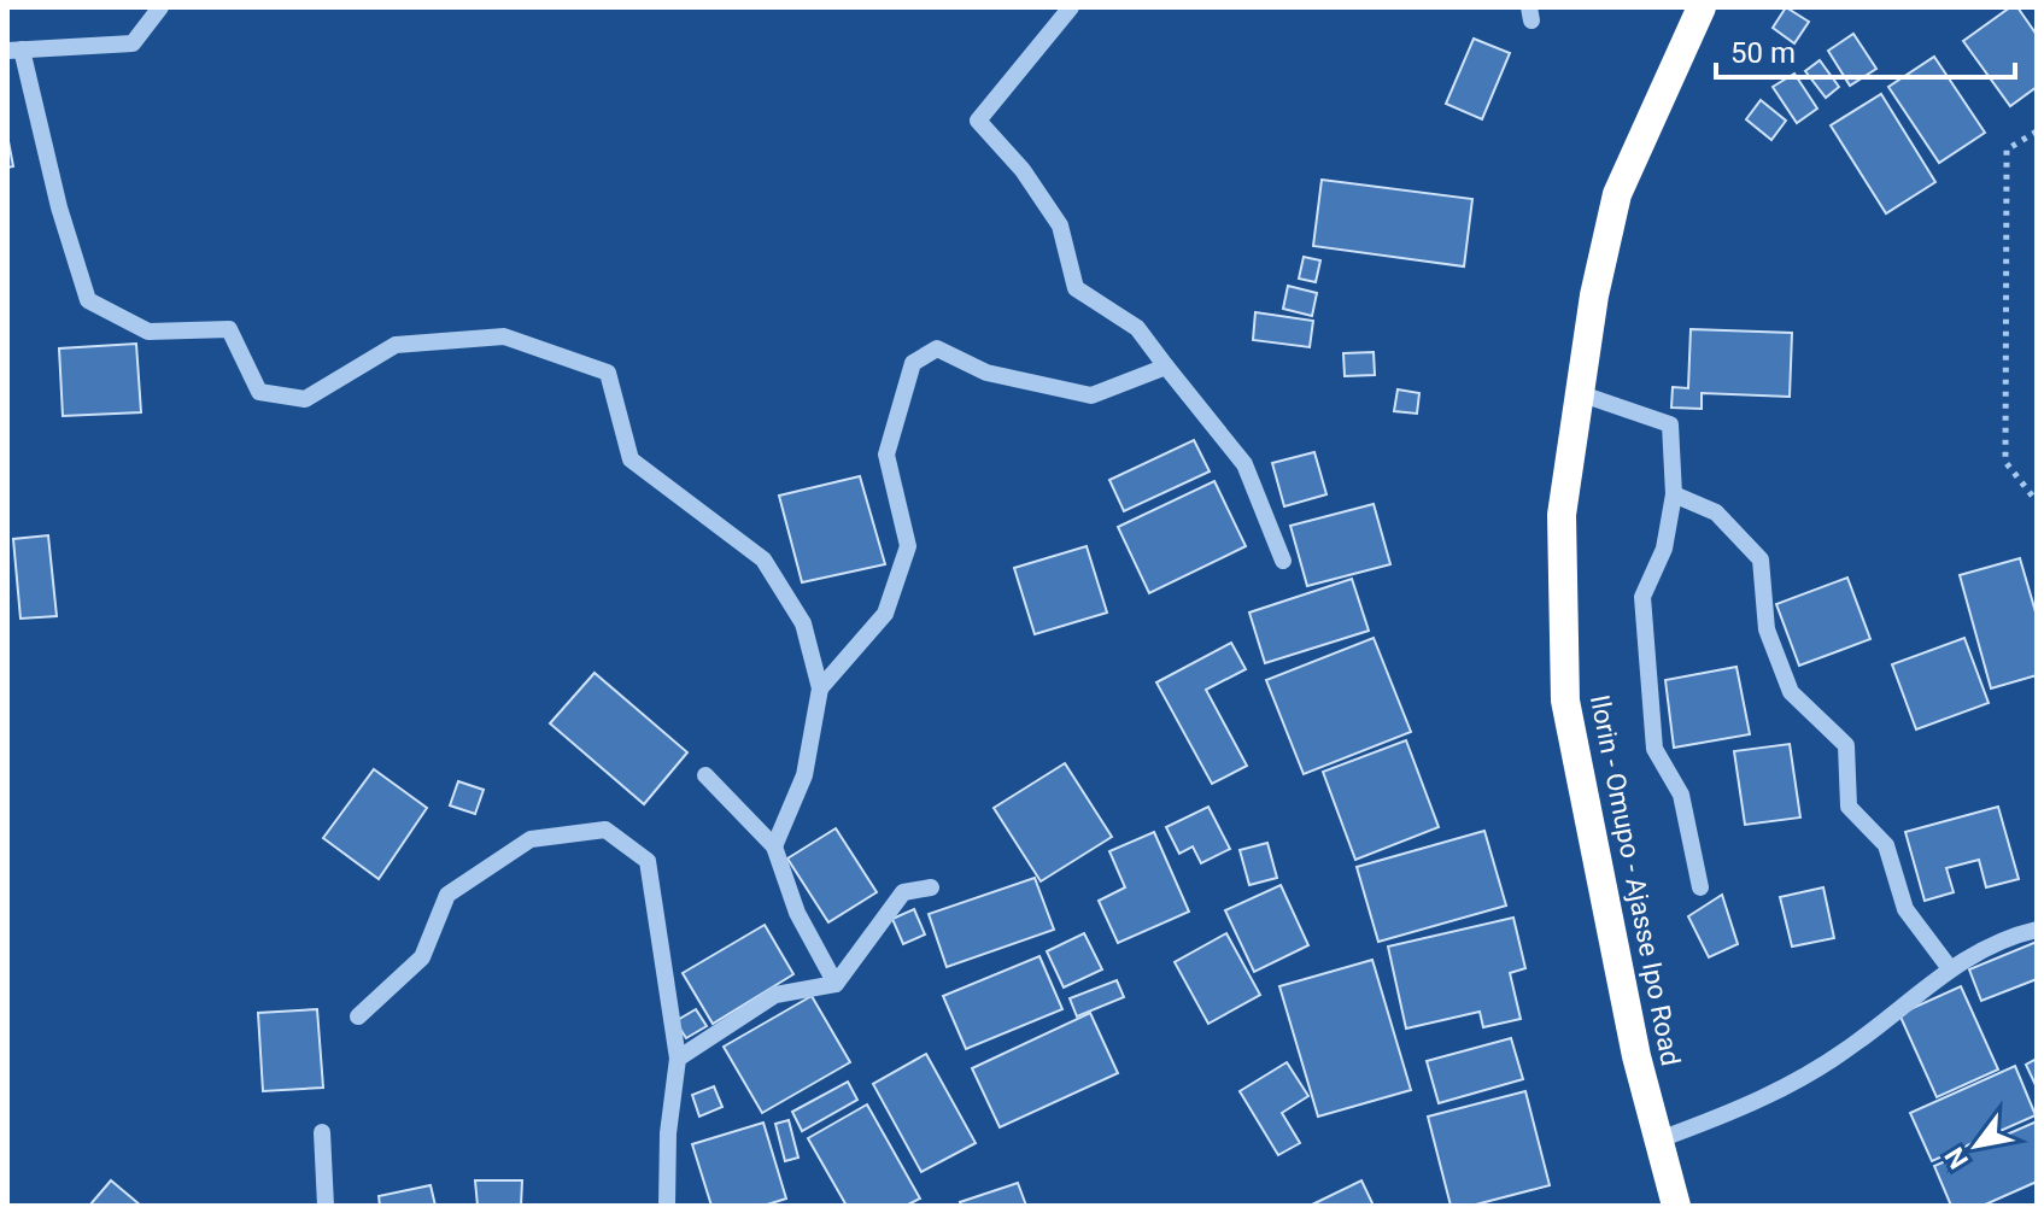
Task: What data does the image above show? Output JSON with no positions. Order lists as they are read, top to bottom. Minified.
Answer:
{"streets":{"highway":["Ilorin - Omupo - Ajasse Ipo Road"]},"scale_bar":"50 m","north":"bottom left"}
